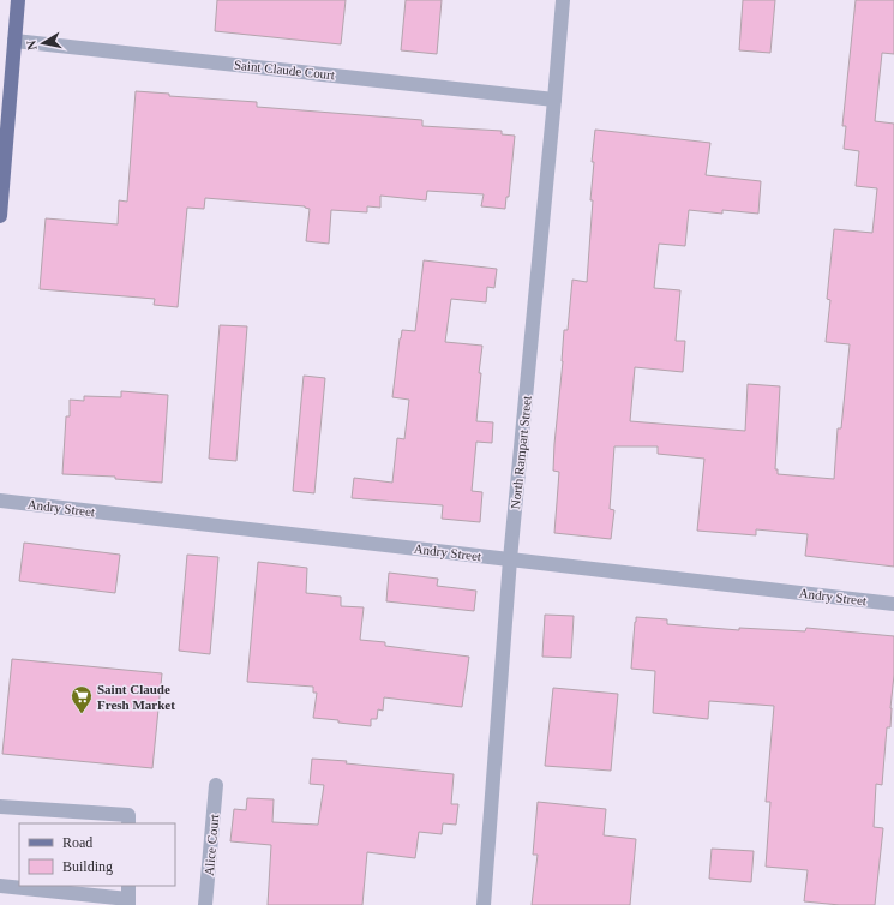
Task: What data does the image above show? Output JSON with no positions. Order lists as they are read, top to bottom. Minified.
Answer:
{"streets":{"street":["Saint Claude Court","North Rampart Street","Andry Street","Alice Court"]},"crossings":[["Saint Claude Court","North Rampart Street"],["North Rampart Street","Andry Street"]],"places":{"supermarket":["Saint Claude Fresh Market"]},"legend":["Road","Building"],"north":"left"}
